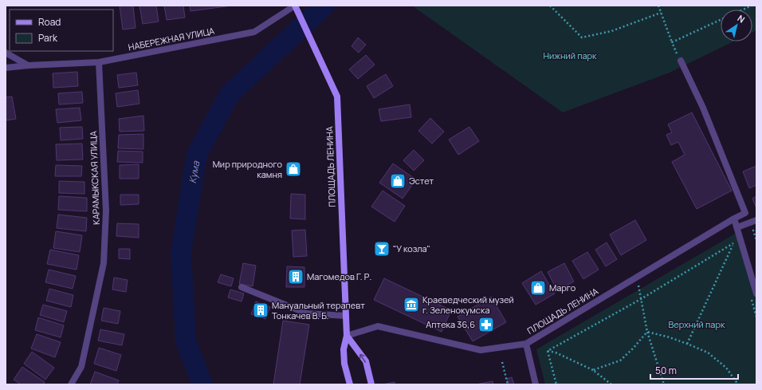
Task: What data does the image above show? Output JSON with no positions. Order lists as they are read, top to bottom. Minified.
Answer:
{"streets":{"street":["НАБЕРЕЖНАЯ УЛИЦА","ПЛОЩАДЬ ЛЕНИНА","КАРАМЫКСКАЯ УЛИЦА"]},"crossings":[["НАБЕРЕЖНАЯ УЛИЦА","ПЛОЩАДЬ ЛЕНИНА"],["НАБЕРЕЖНАЯ УЛИЦА","КАРАМЫКСКАЯ УЛИЦА"]],"water":["Кума"],"parks":["Нижний парк","Верхний парк"],"places":{"shop":["Мир природного камня","Эстет","Марго"],"bar":["\"У козла\""],"building":["Магомедов Г. Р.","Мануальный терапевт Тонкачев В. Б."],"museum":["Краеведческий музей г. Зеленокумска"],"pharmacy":["Аптека 36,6"]},"legend":["Road","Park"],"scale_bar":"50 m","north":"top right"}
